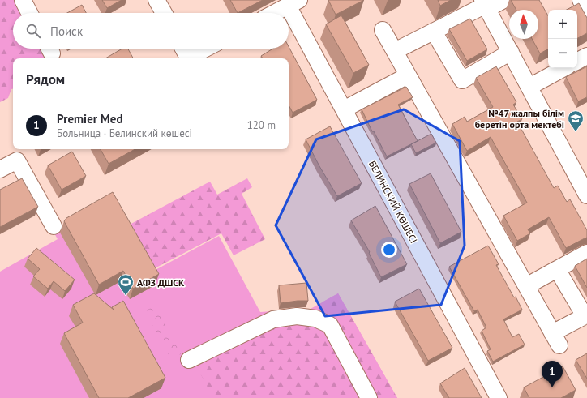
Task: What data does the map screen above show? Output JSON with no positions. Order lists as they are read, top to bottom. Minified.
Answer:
{"streets":{"street":["БЕЛИНСКИЙ КӨШЕСІ"]},"places":{"school or university":["№47 жалпы білім беретін орта мектебі"],"sports":["АФЗ ДШСК"]},"north":"top","page":{"map_buttons":["+","−"],"search":"Поиск","heading":"Рядом","list":[{"mark":"1","name":"Premier Med","note":"Больница · Белинский көшесі","value":"120 m"}],"pins":"1"}}
